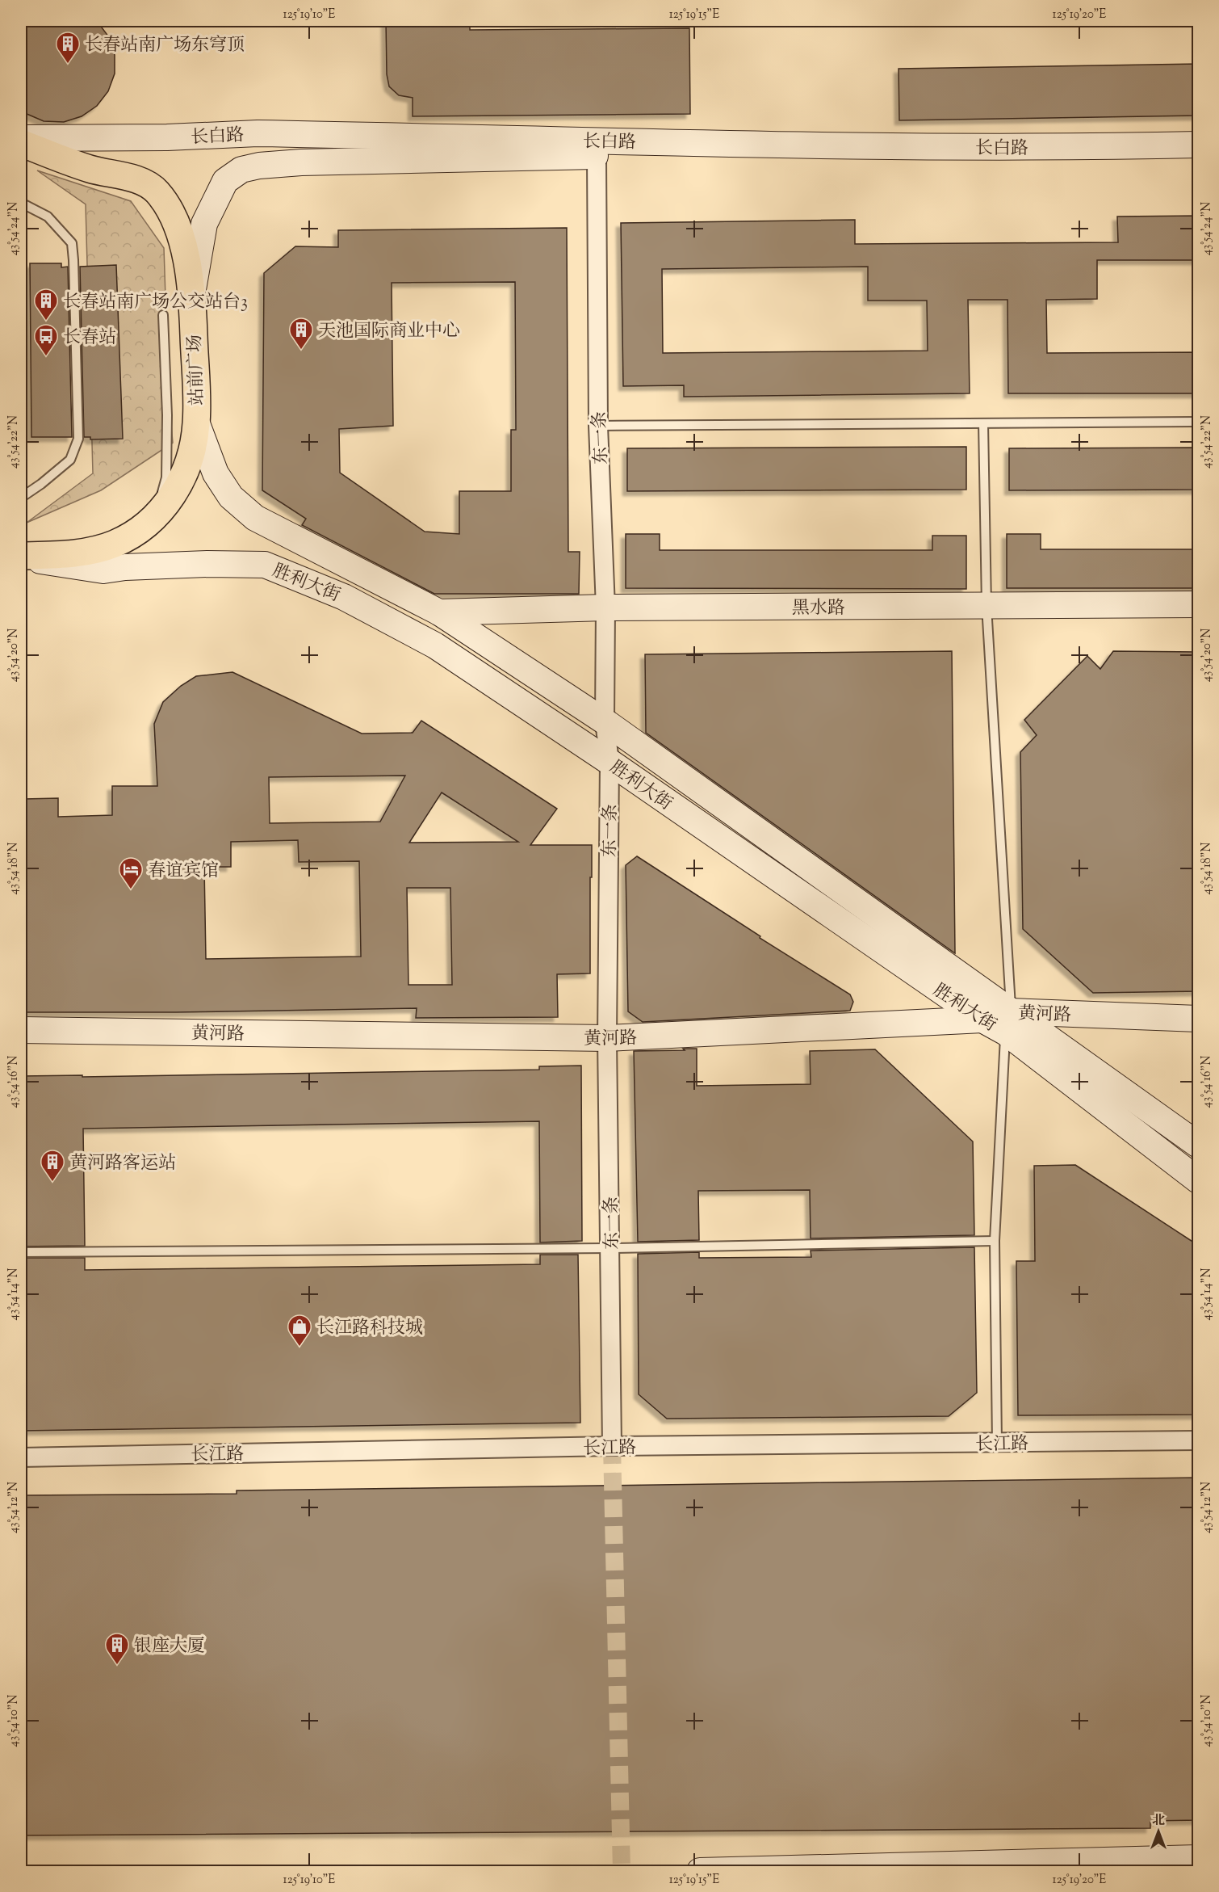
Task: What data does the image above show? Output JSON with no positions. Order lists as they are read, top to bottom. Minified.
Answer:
{"streets":{"main road":["长白路","站前广场","胜利大街","黑水路","黄河路"],"street":["东一条","长江路"]},"crossings":[["长白路","站前广场"],["长白路","东一条"],["站前广场","胜利大街"],["东一条","胜利大街"],["东一条","黑水路"],["东一条","黄河路"],["东一条","长江路"],["胜利大街","黑水路"],["胜利大街","黄河路"]],"places":{"building":["长春站南广场东穹顶","长春站南广场公交站台3","天池国际商业中心","黄河路客运站","银座大厦"],"bus stop":["长春站"],"hotel":["春谊宾馆"],"shop":["长江路科技城"]},"north":"top","coordinates":["125°19'10\"E","125°19'15\"E","125°19'20\"E","43°54'24\"N","43°54'22\"N","43°54'20\"N","43°54'18\"N","43°54'16\"N","43°54'14\"N","43°54'12\"N","43°54'10\"N"]}
